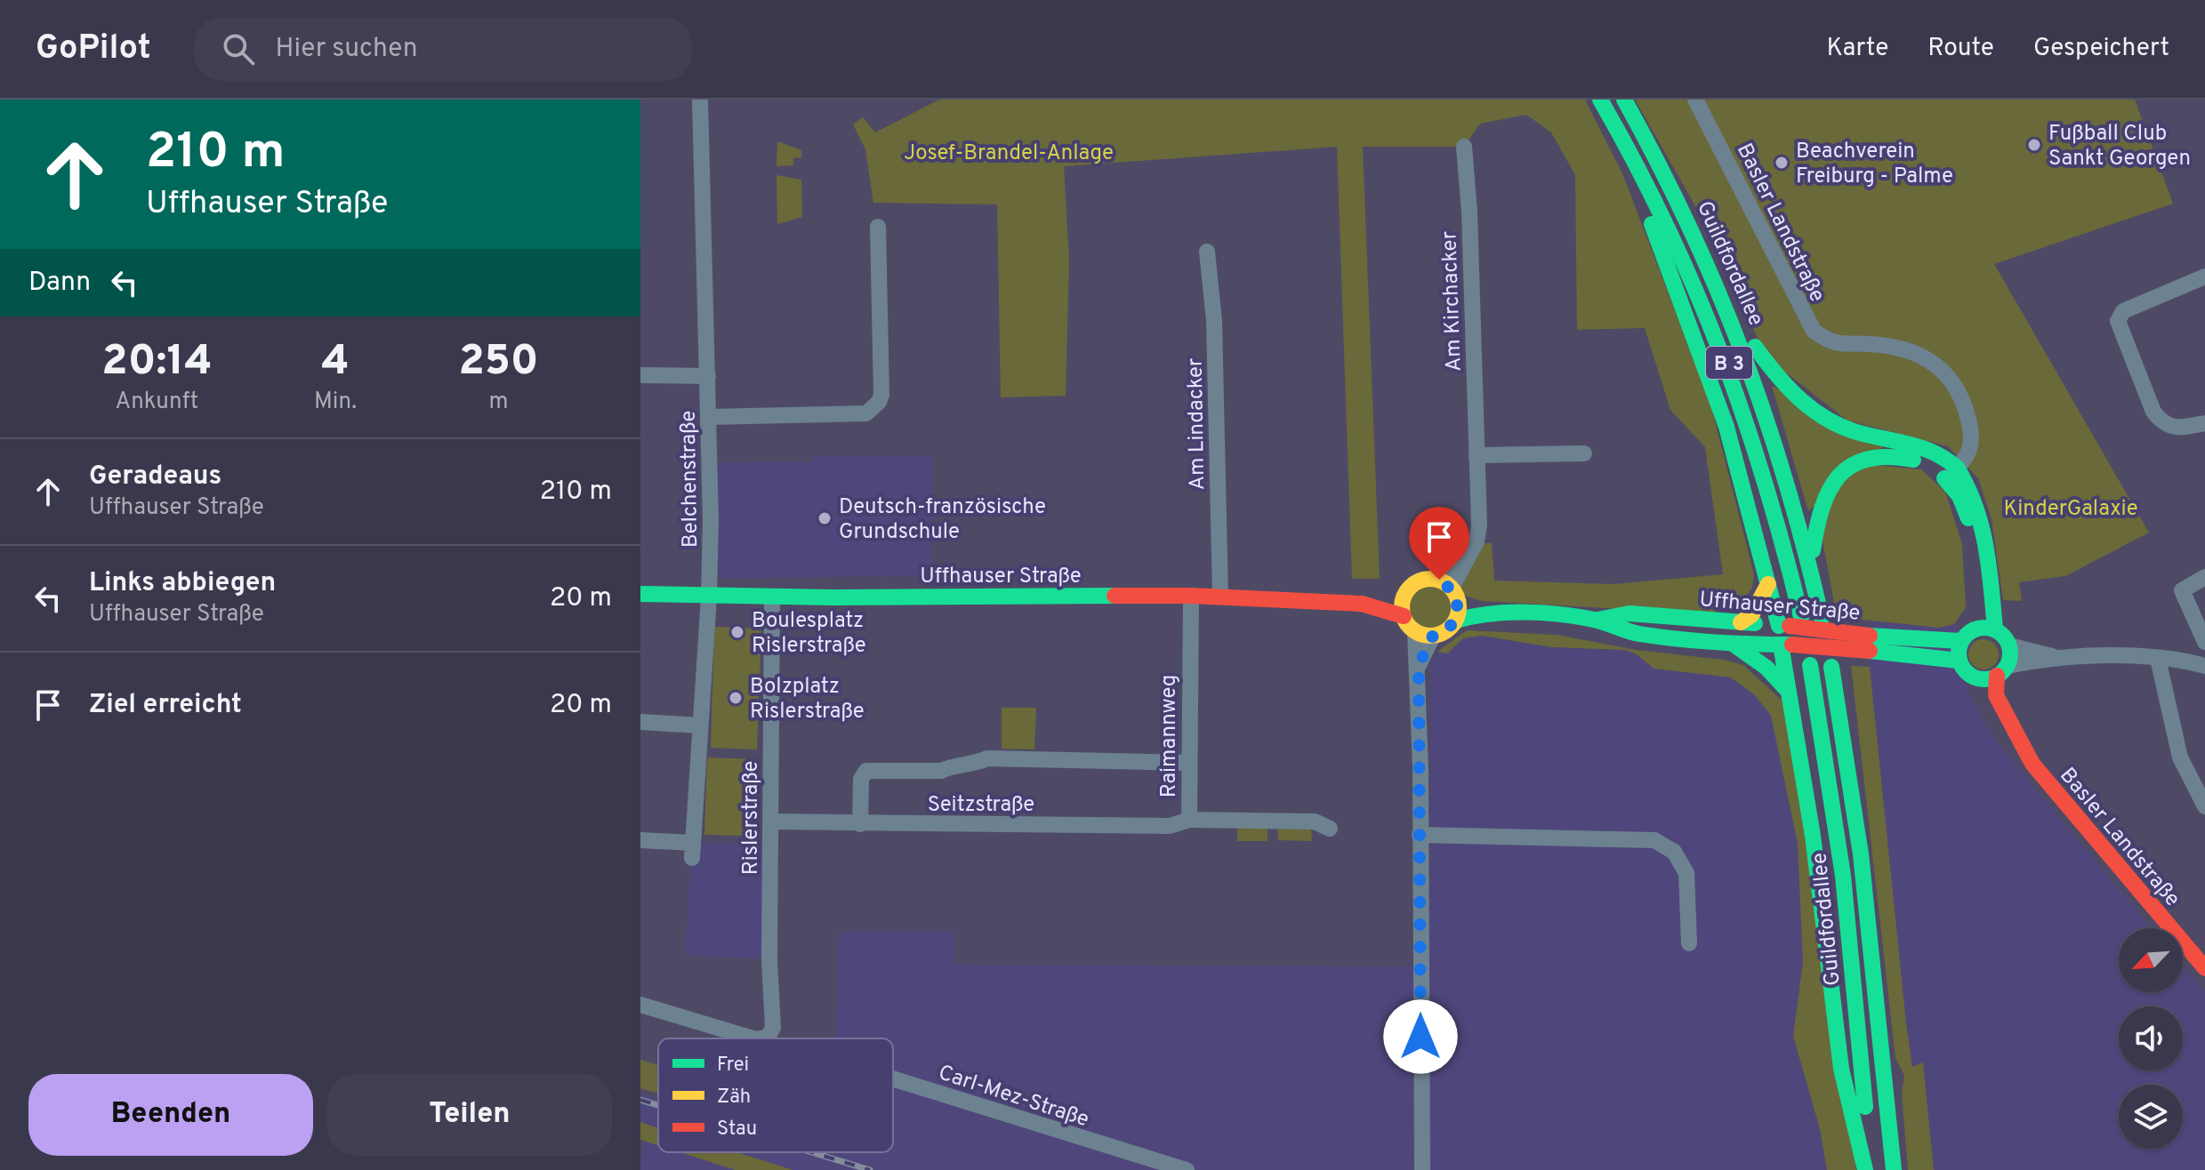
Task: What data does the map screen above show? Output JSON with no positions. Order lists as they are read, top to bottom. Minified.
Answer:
{"streets":{"main road":["Basler Landstraße","Guildfordallee","B 3","Uffhauser Straße"],"street":["Am Kirchacker","Am Lindacker","Belchenstraße","Raimannweg","Seitzstraße","Rislerstraße","Carl-Mez-Straße"]},"crossings":[["Basler Landstraße","Uffhauser Straße"],["Guildfordallee","Uffhauser Straße"],["Am Kirchacker","Uffhauser Straße"],["Am Lindacker","Uffhauser Straße"],["Belchenstraße","Uffhauser Straße"],["Uffhauser Straße","Raimannweg"],["Uffhauser Straße","Rislerstraße"],["Raimannweg","Seitzstraße"],["Seitzstraße","Rislerstraße"]],"parks":["Josef-Brandel-Anlage","KinderGalaxie"],"places":["Fußball Club Sankt Georgen","Beachverein Freiburg - Palme","Deutsch-französische Grundschule","Boulesplatz Rislerstraße","Bolzplatz Rislerstraße"],"legend":["Frei","Zäh","Stau"],"north":"bottom left","page":{"header":"GoPilot","search":"Hier suchen","nav":["Karte","Route","Gespeichert"],"turn":["210 m","Uffhauser Straße"],"then":"Dann","eta":["20:14","Ankunft","4","Min.","250","m"],"list":[{"name":"Geradeaus","note":"Uffhauser Straße","value":"210 m"},{"name":"Links abbiegen","note":"Uffhauser Straße","value":"20 m"},{"name":"Ziel erreicht","value":"20 m"}],"buttons":["Beenden","Teilen"]}}
